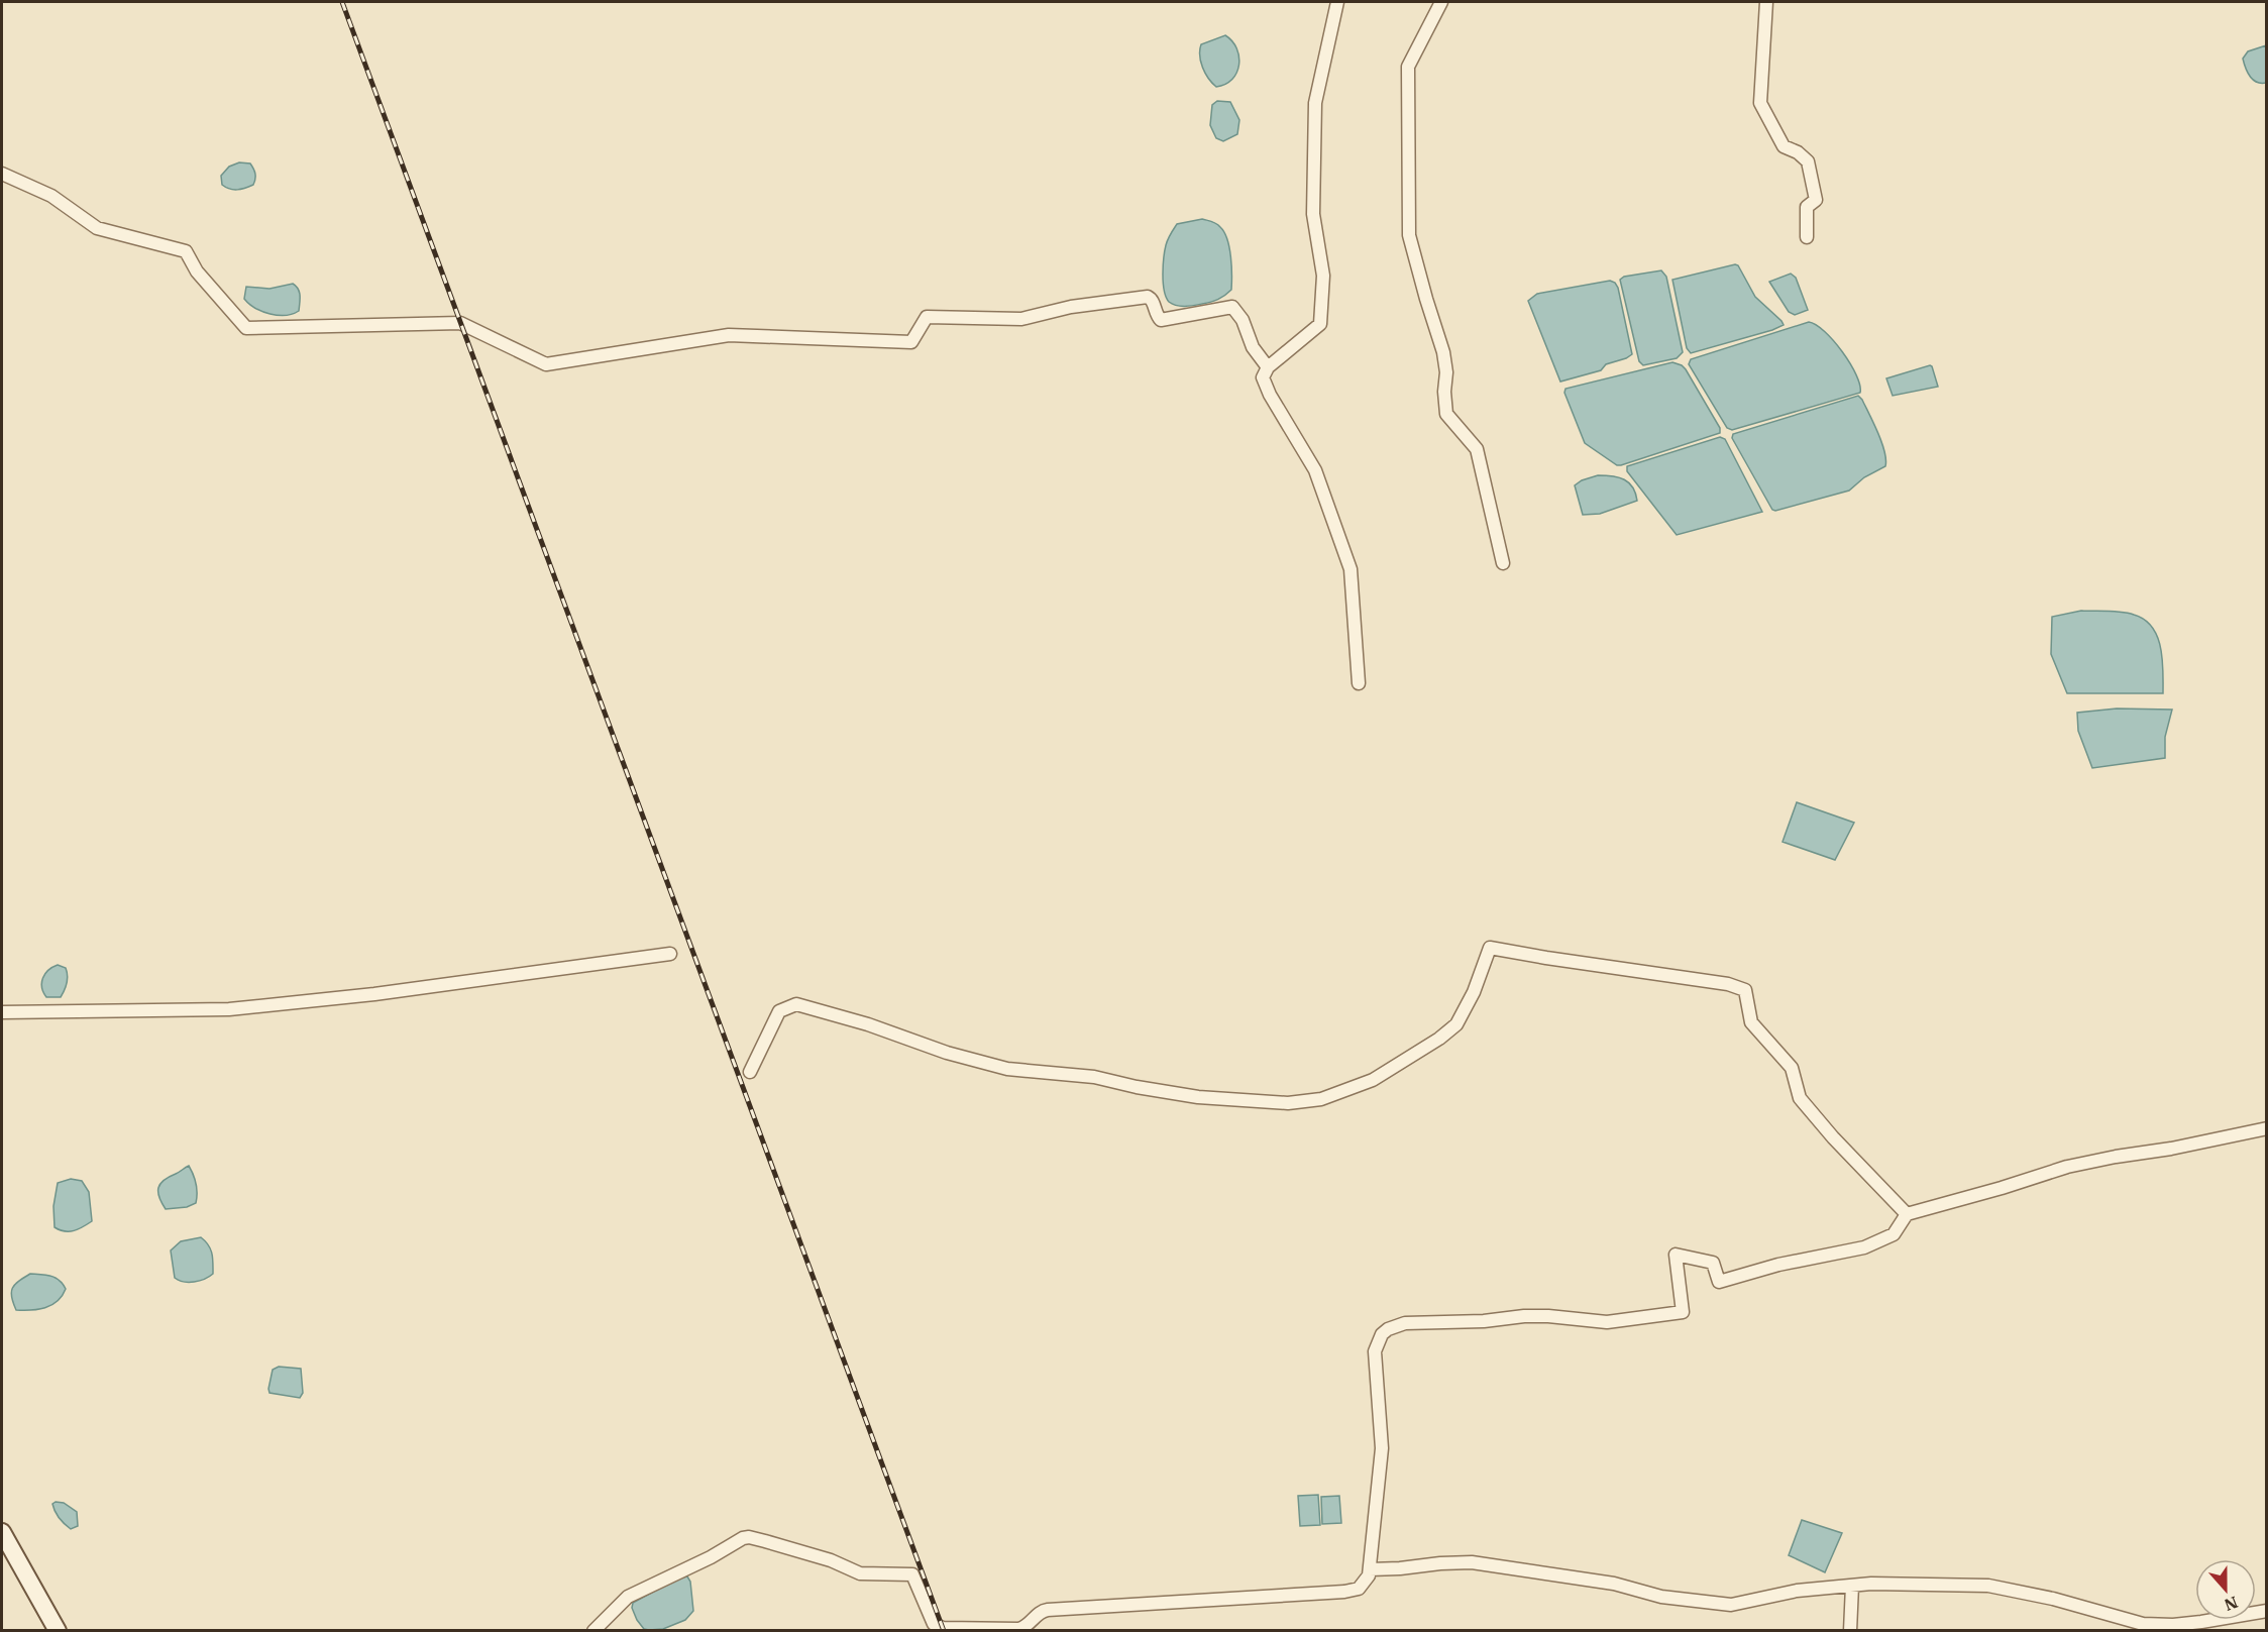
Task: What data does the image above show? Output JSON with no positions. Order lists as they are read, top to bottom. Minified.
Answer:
{"north":"bottom"}
